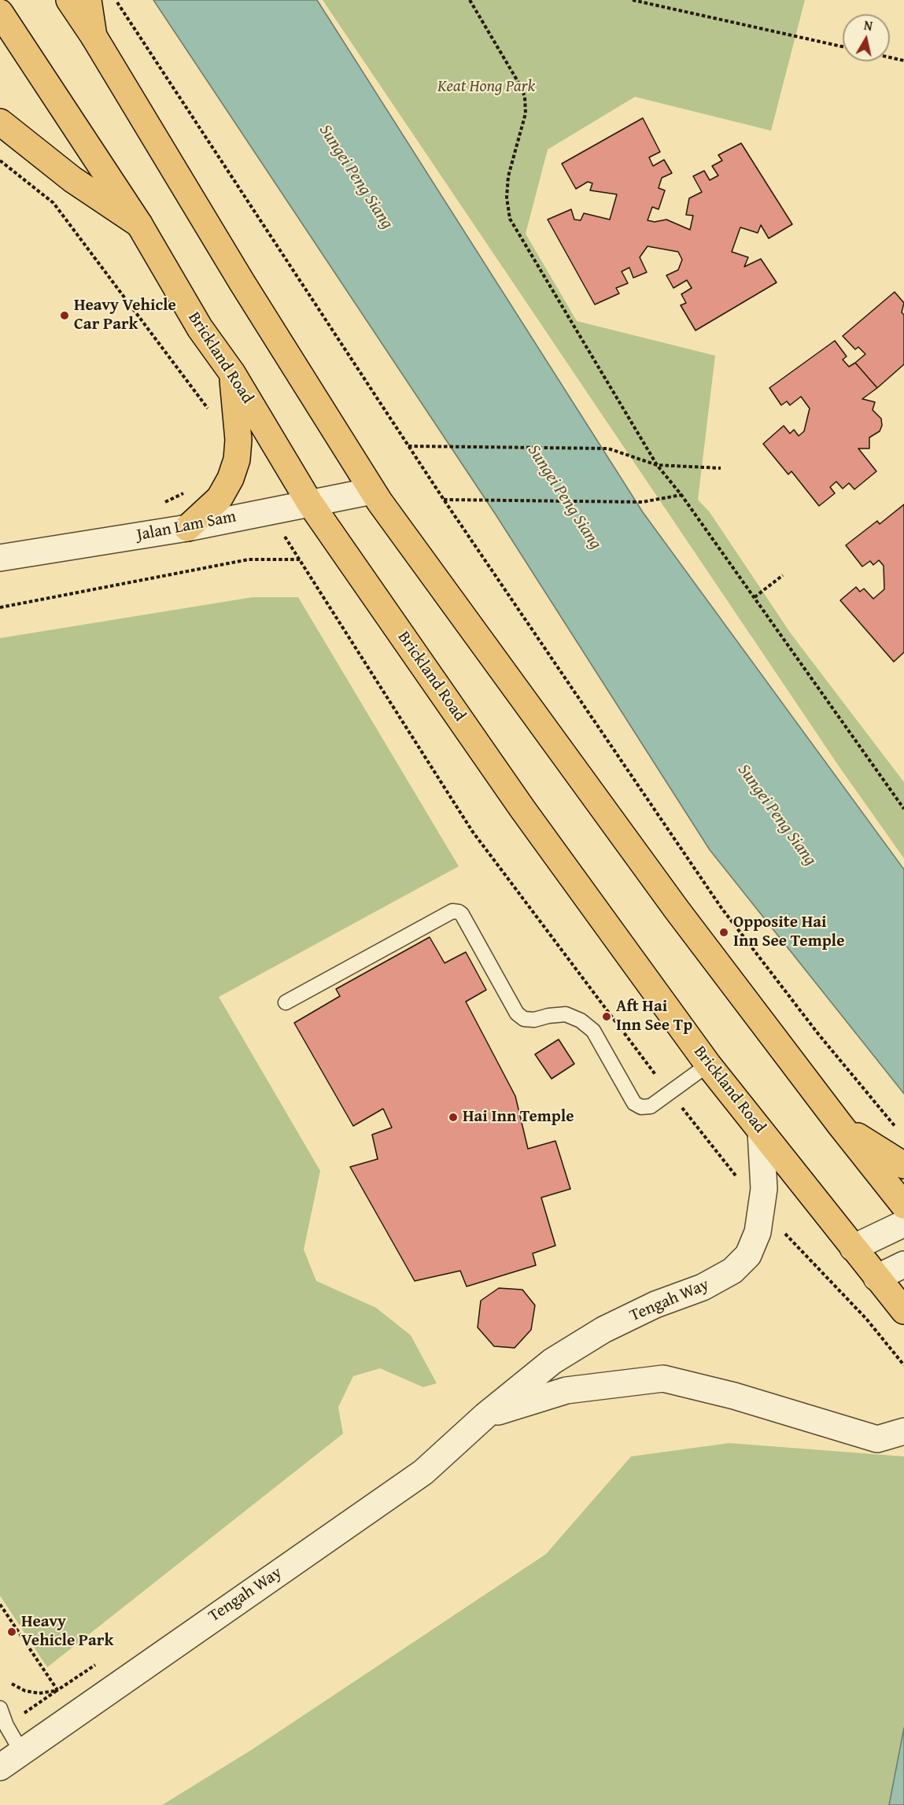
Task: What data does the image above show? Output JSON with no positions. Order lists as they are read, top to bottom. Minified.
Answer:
{"streets":{"main road":["Brickland Road"],"street":["Jalan Lam Sam","Tengah Way"]},"crossings":[["Brickland Road","Jalan Lam Sam"],["Brickland Road","Tengah Way"]],"water":["Sungei Peng Siang"],"parks":["Keat Hong Park"],"places":["Heavy Vehicle Car Park","Opposite Hai Inn See Temple","Aft Hai Inn See Tp","Hai Inn Temple","Heavy Vehicle Park"],"north":"top"}
